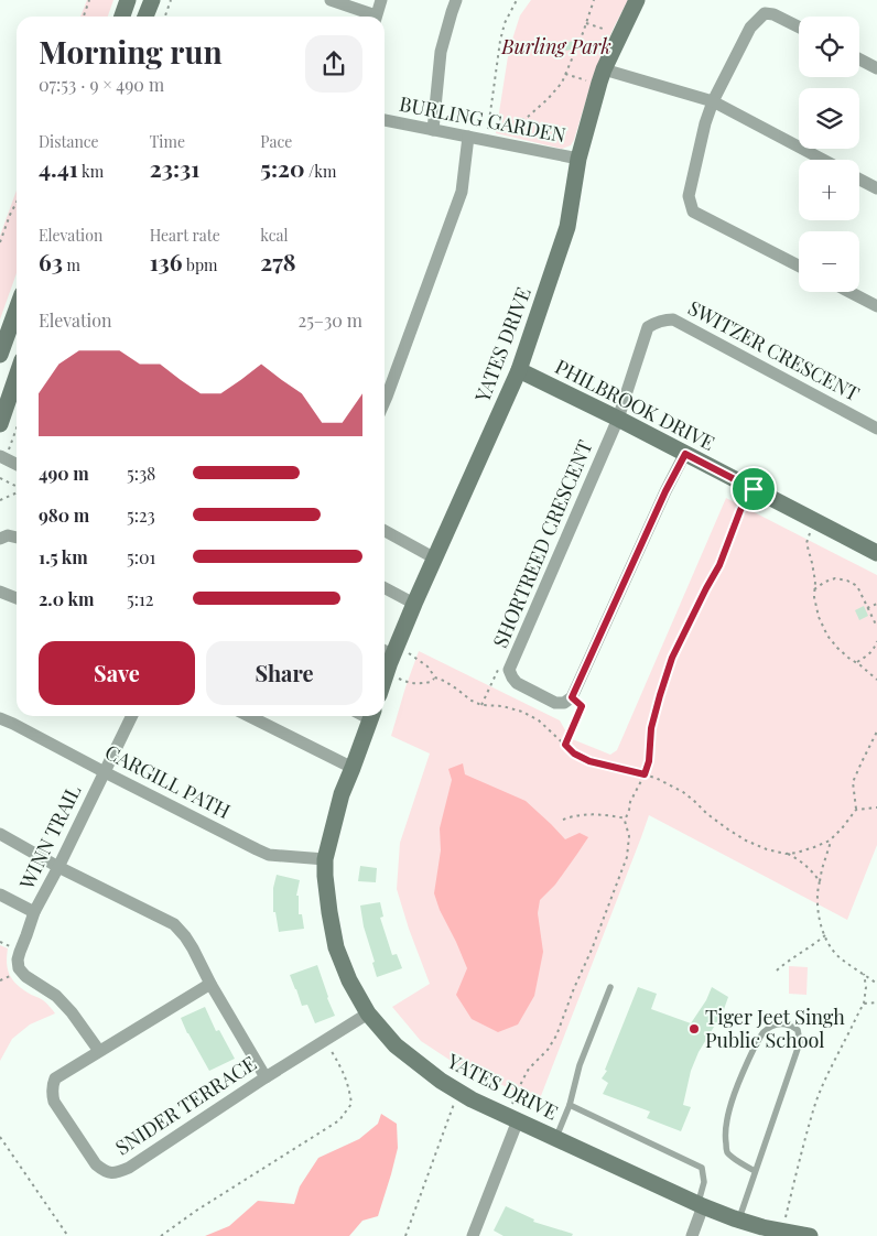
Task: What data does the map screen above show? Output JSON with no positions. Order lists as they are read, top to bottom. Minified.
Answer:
{"streets":{"street":["BURLING GARDEN","YATES DRIVE","SWITZER CRESCENT","PHILBROOK DRIVE","SHORTREED CRESCENT","CARGILL PATH","WINN TRAIL","SNIDER TERRACE"]},"crossings":[["BURLING GARDEN","YATES DRIVE"],["YATES DRIVE","PHILBROOK DRIVE"],["YATES DRIVE","CARGILL PATH"],["YATES DRIVE","SNIDER TERRACE"],["SWITZER CRESCENT","PHILBROOK DRIVE"],["SWITZER CRESCENT","SHORTREED CRESCENT"],["PHILBROOK DRIVE","SHORTREED CRESCENT"],["CARGILL PATH","WINN TRAIL"],["WINN TRAIL","SNIDER TERRACE"]],"parks":["Burling Park"],"places":["Tiger Jeet Singh Public School"],"page":{"map_buttons":["+","−"],"heading":["Morning run","07:53 · 9 × 490 m"],"stats":[["Distance","4.41 km"],["Time","23:31"],["Pace","5:20 /km"],["Elevation","63 m"],["Heart rate","136 bpm"],["kcal","278"]],"chart":["Elevation","25–30 m"],"list":[{"name":"490 m","note":"5:38"},{"name":"980 m","note":"5:23"},{"name":"1.5 km","note":"5:01"},{"name":"2.0 km","note":"5:12"}],"buttons":["Save","Share"]}}
